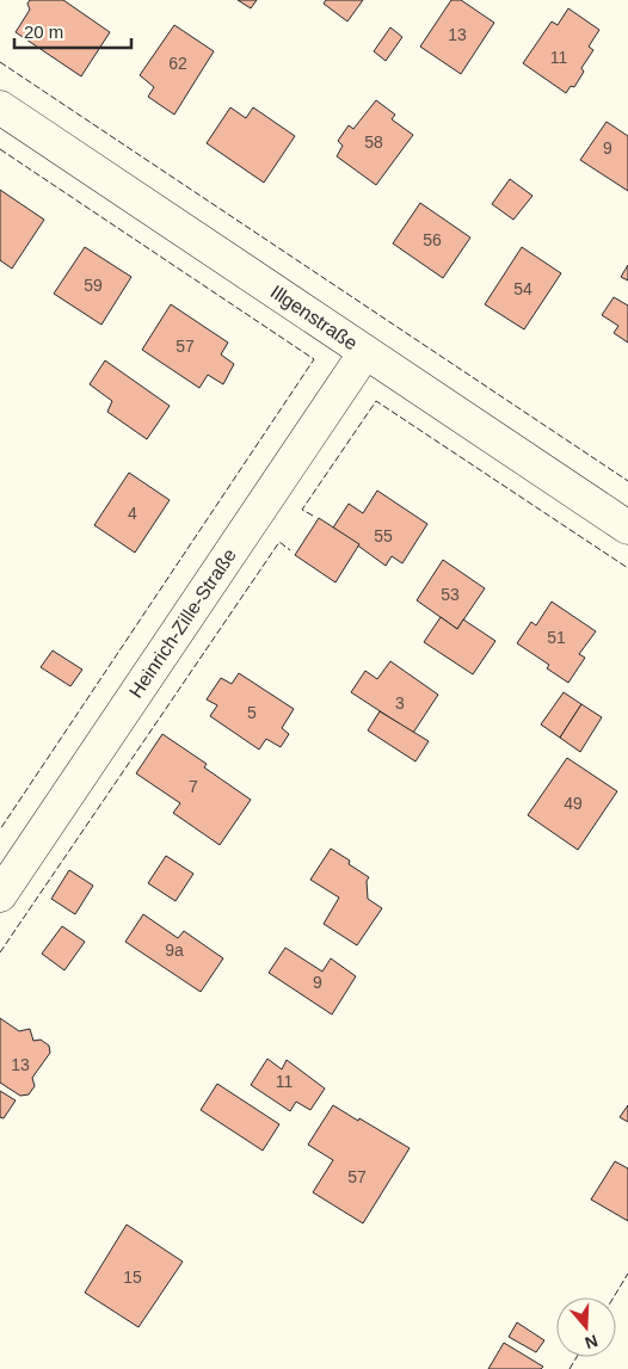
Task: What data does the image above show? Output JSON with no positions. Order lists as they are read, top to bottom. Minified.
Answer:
{"streets":{"street":["Illgenstraße","Heinrich-Zille-Straße"]},"crossings":[["Illgenstraße","Heinrich-Zille-Straße"]],"house_numbers":["13","11","62","58","9","56","59","54","57","4","55","53","51","3","5","7","49","9a","9","13","11","57","15"],"scale_bar":"20 m","north":"bottom"}
